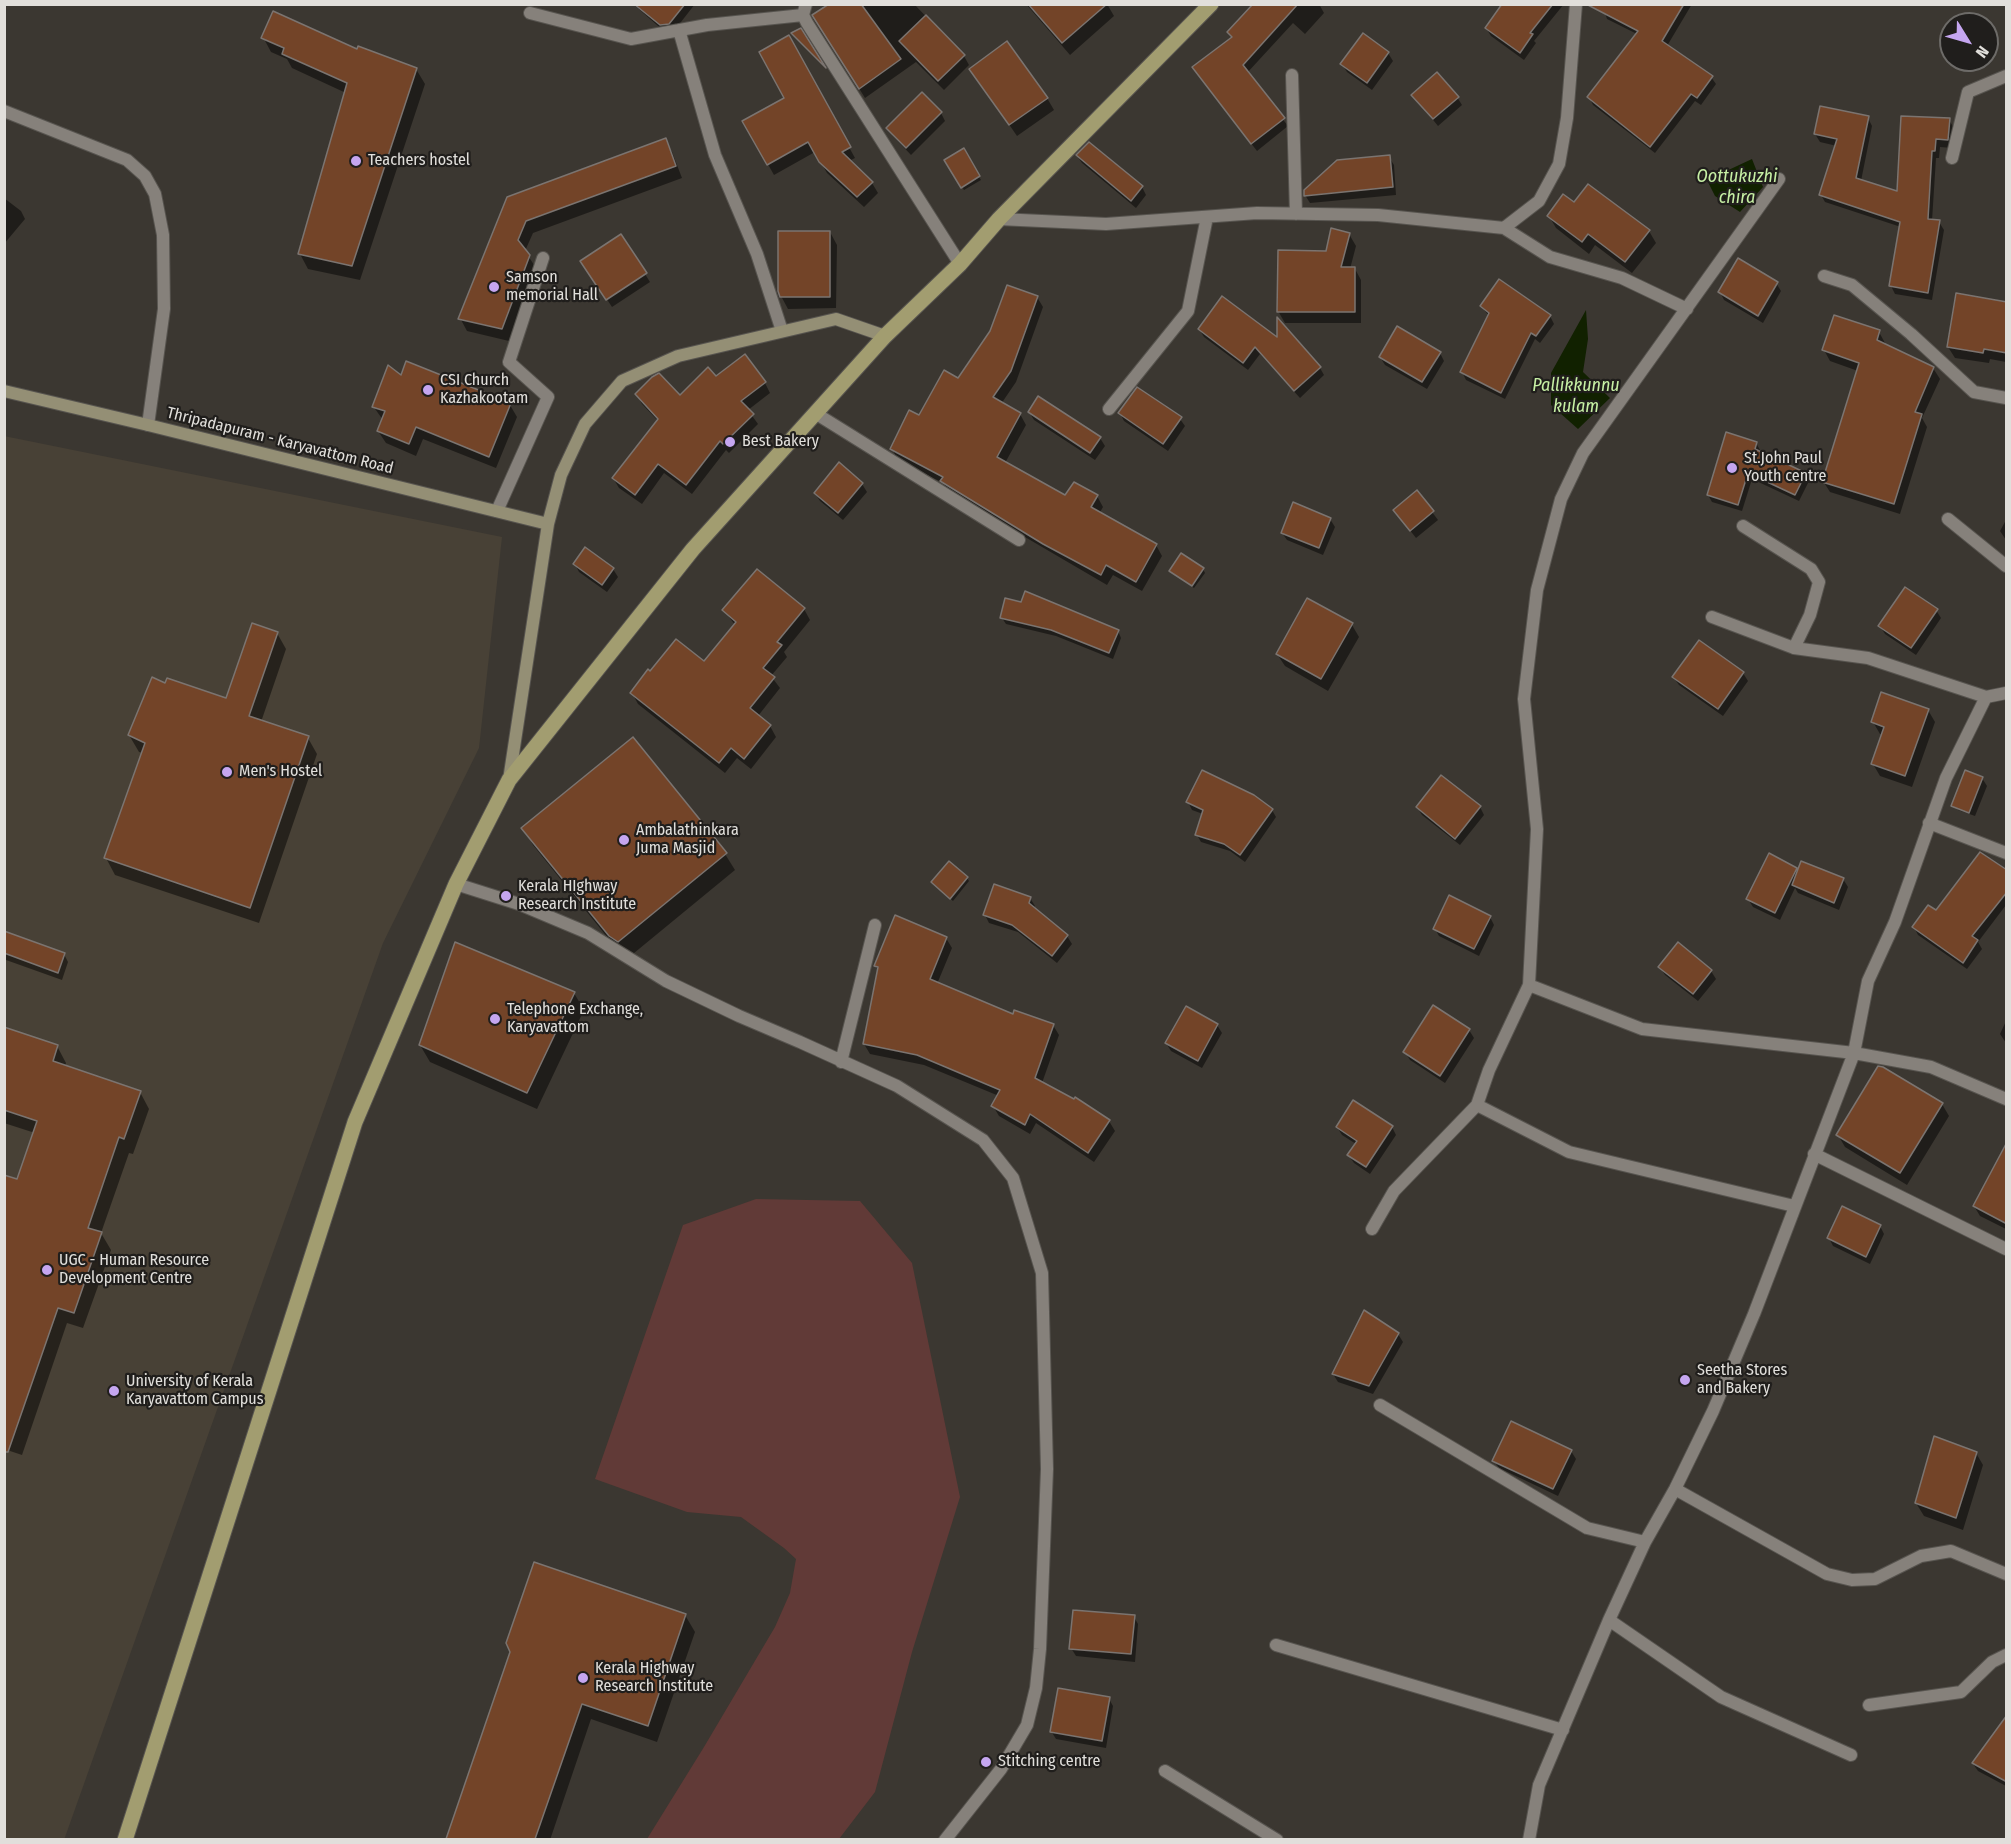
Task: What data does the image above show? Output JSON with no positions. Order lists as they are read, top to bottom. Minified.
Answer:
{"streets":{"main road":["Thripadapuram - Karyavattom Road"]},"water":["Oottukuzhi chira","Pallikkunnu kulam"],"places":["Teachers hostel","Samson memorial Hall","CSI Church Kazhakootam","Best Bakery","St.John Paul Youth centre","Men's Hostel","Ambalathinkara Juma Masjid","Kerala HIghway Research Institute","Telephone Exchange, Karyavattom","UGC - Human Resource Development Centre","Seetha Stores and Bakery","University of Kerala Karyavattom Campus","Kerala Highway Research Institute","Stitching centre"],"north":"bottom right"}
